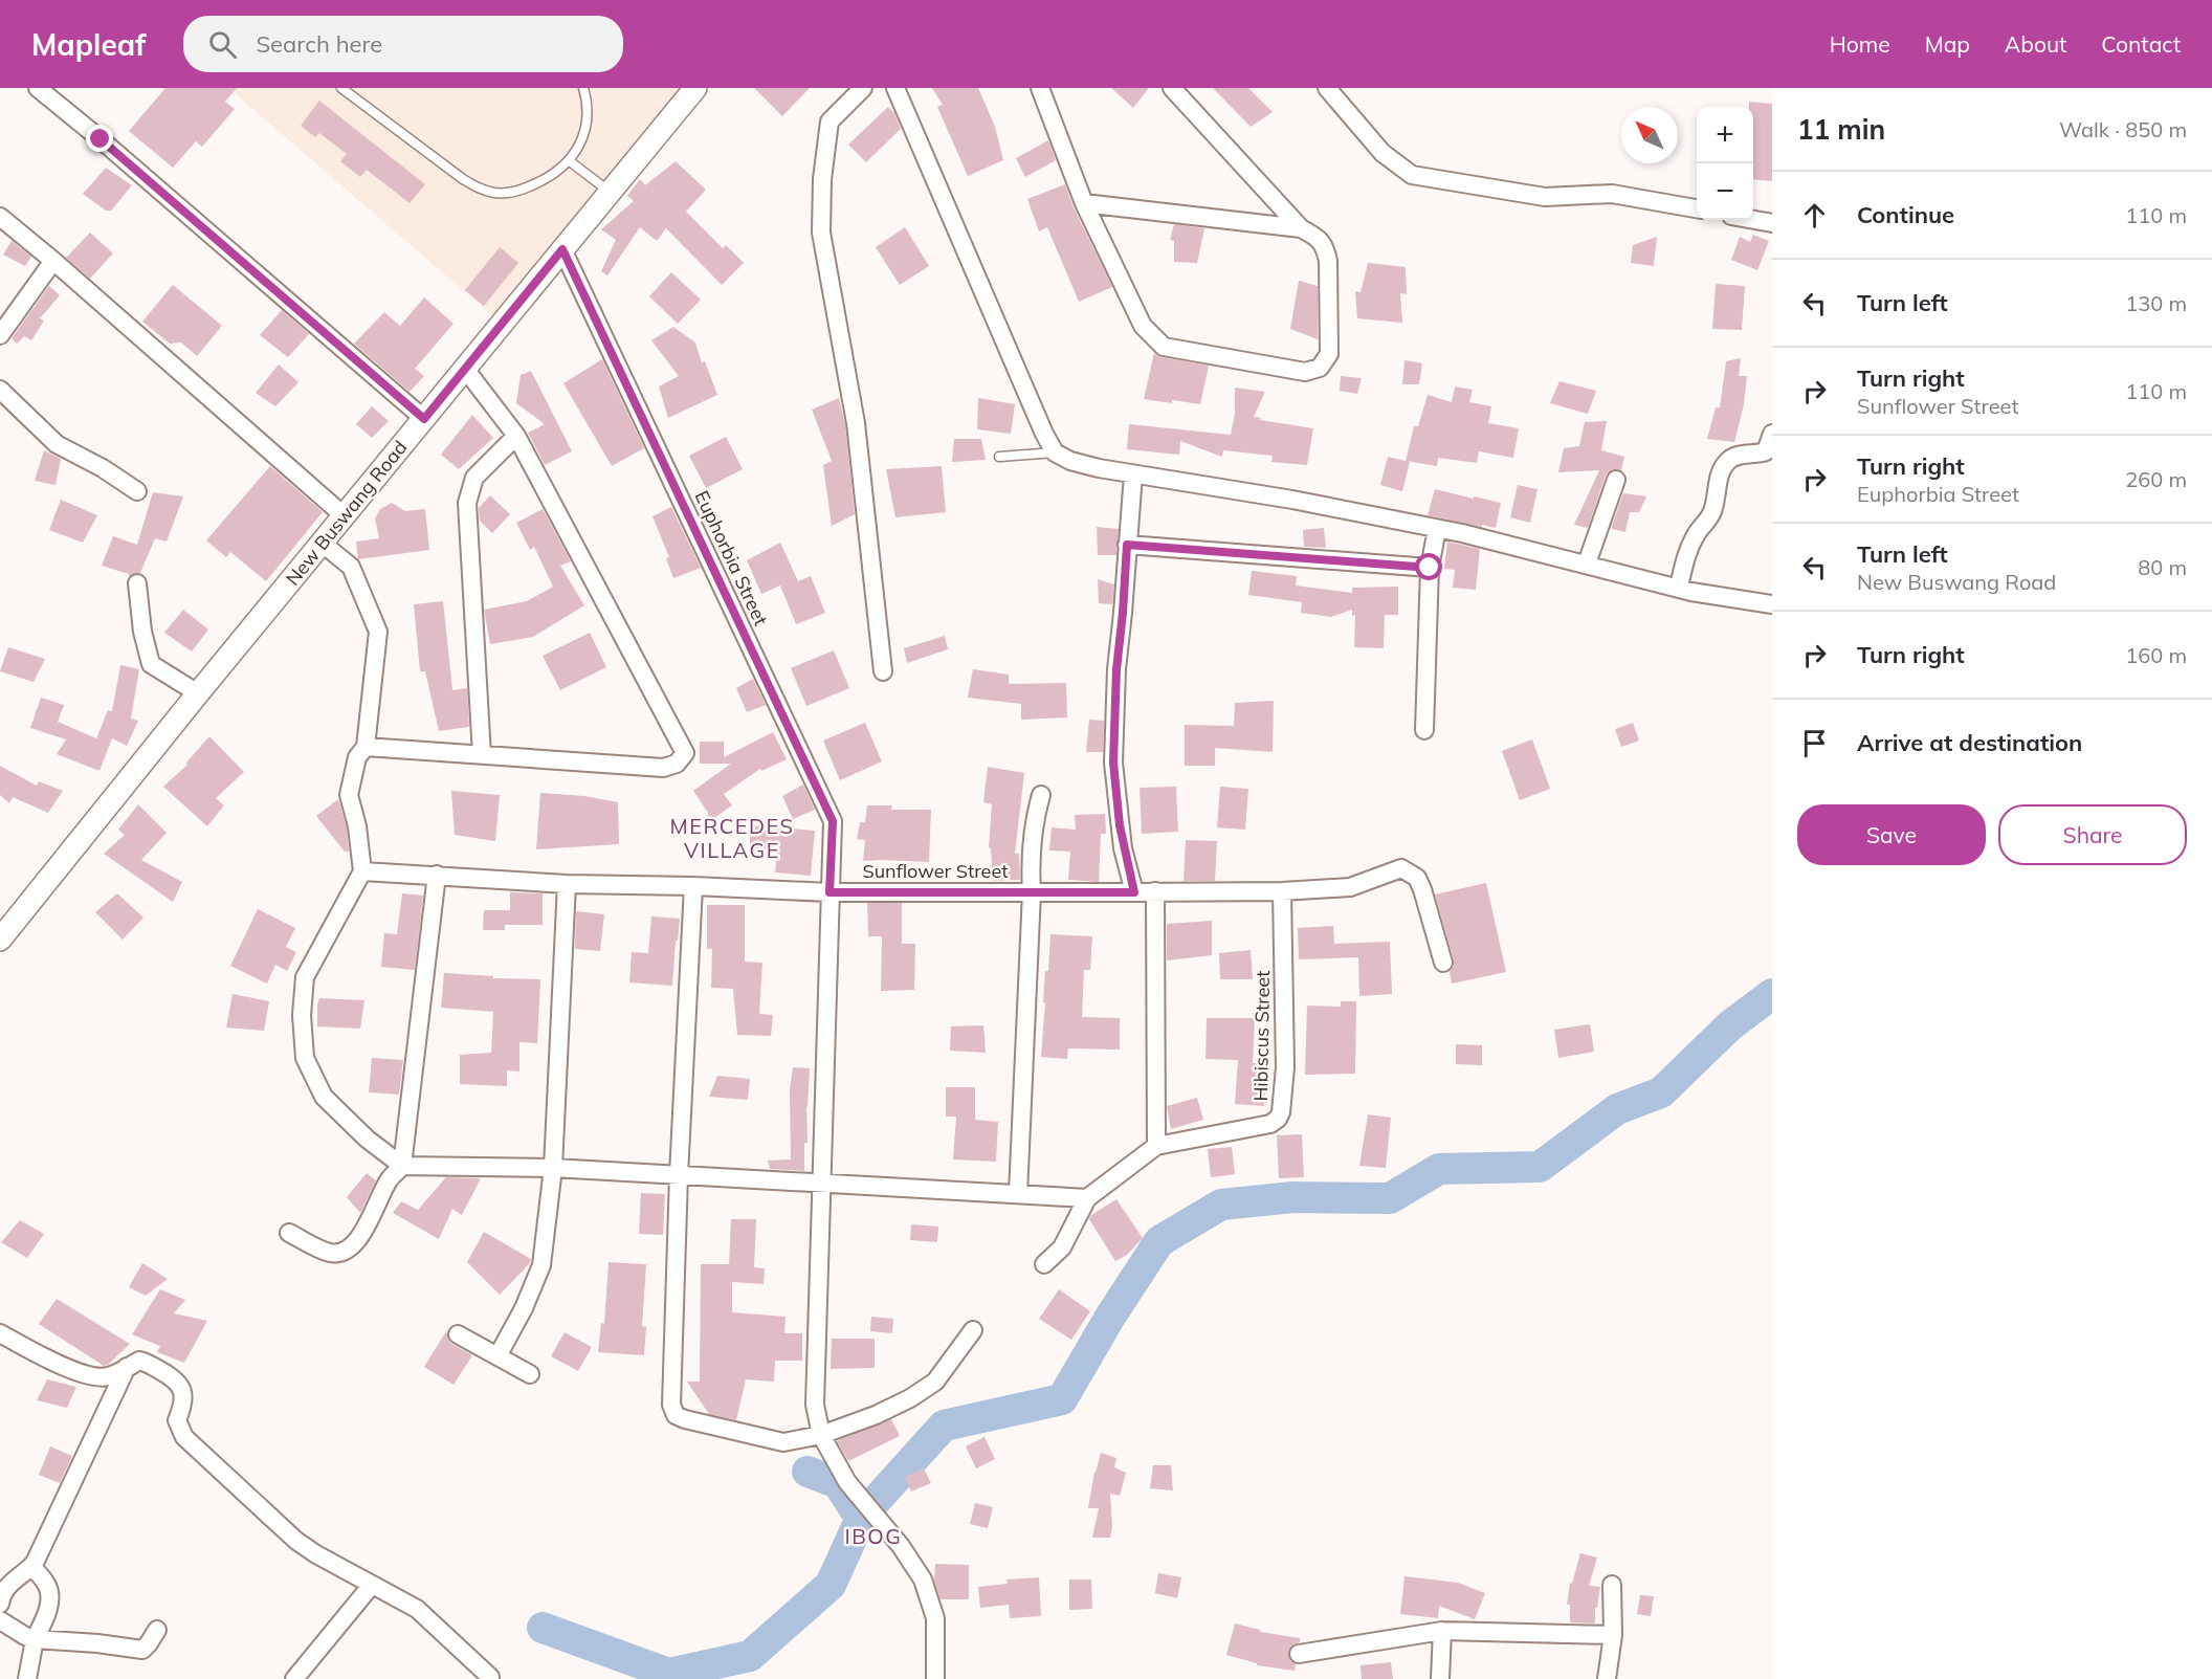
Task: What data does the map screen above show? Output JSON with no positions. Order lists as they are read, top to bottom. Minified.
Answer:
{"streets":{"street":["New Buswang Road","Euphorbia Street","Sunflower Street","Hibiscus Street"]},"crossings":[["New Buswang Road","Euphorbia Street"],["Euphorbia Street","Sunflower Street"],["Sunflower Street","Hibiscus Street"]],"districts":["MERCEDES VILLAGE","IBOG"],"north":"top left","page":{"header":"Mapleaf","search":"Search here","nav":["Home","Map","About","Contact"],"heading":["11 min","Walk · 850 m"],"map_buttons":["+","−"],"list":[["Continue","110 m"],["Turn left","130 m"],["Turn right","Sunflower Street","110 m"],["Turn right","Euphorbia Street","260 m"],["Turn left","New Buswang Road","80 m"],["Turn right","160 m"],"Arrive at destination"],"buttons":["Save","Share"]}}
